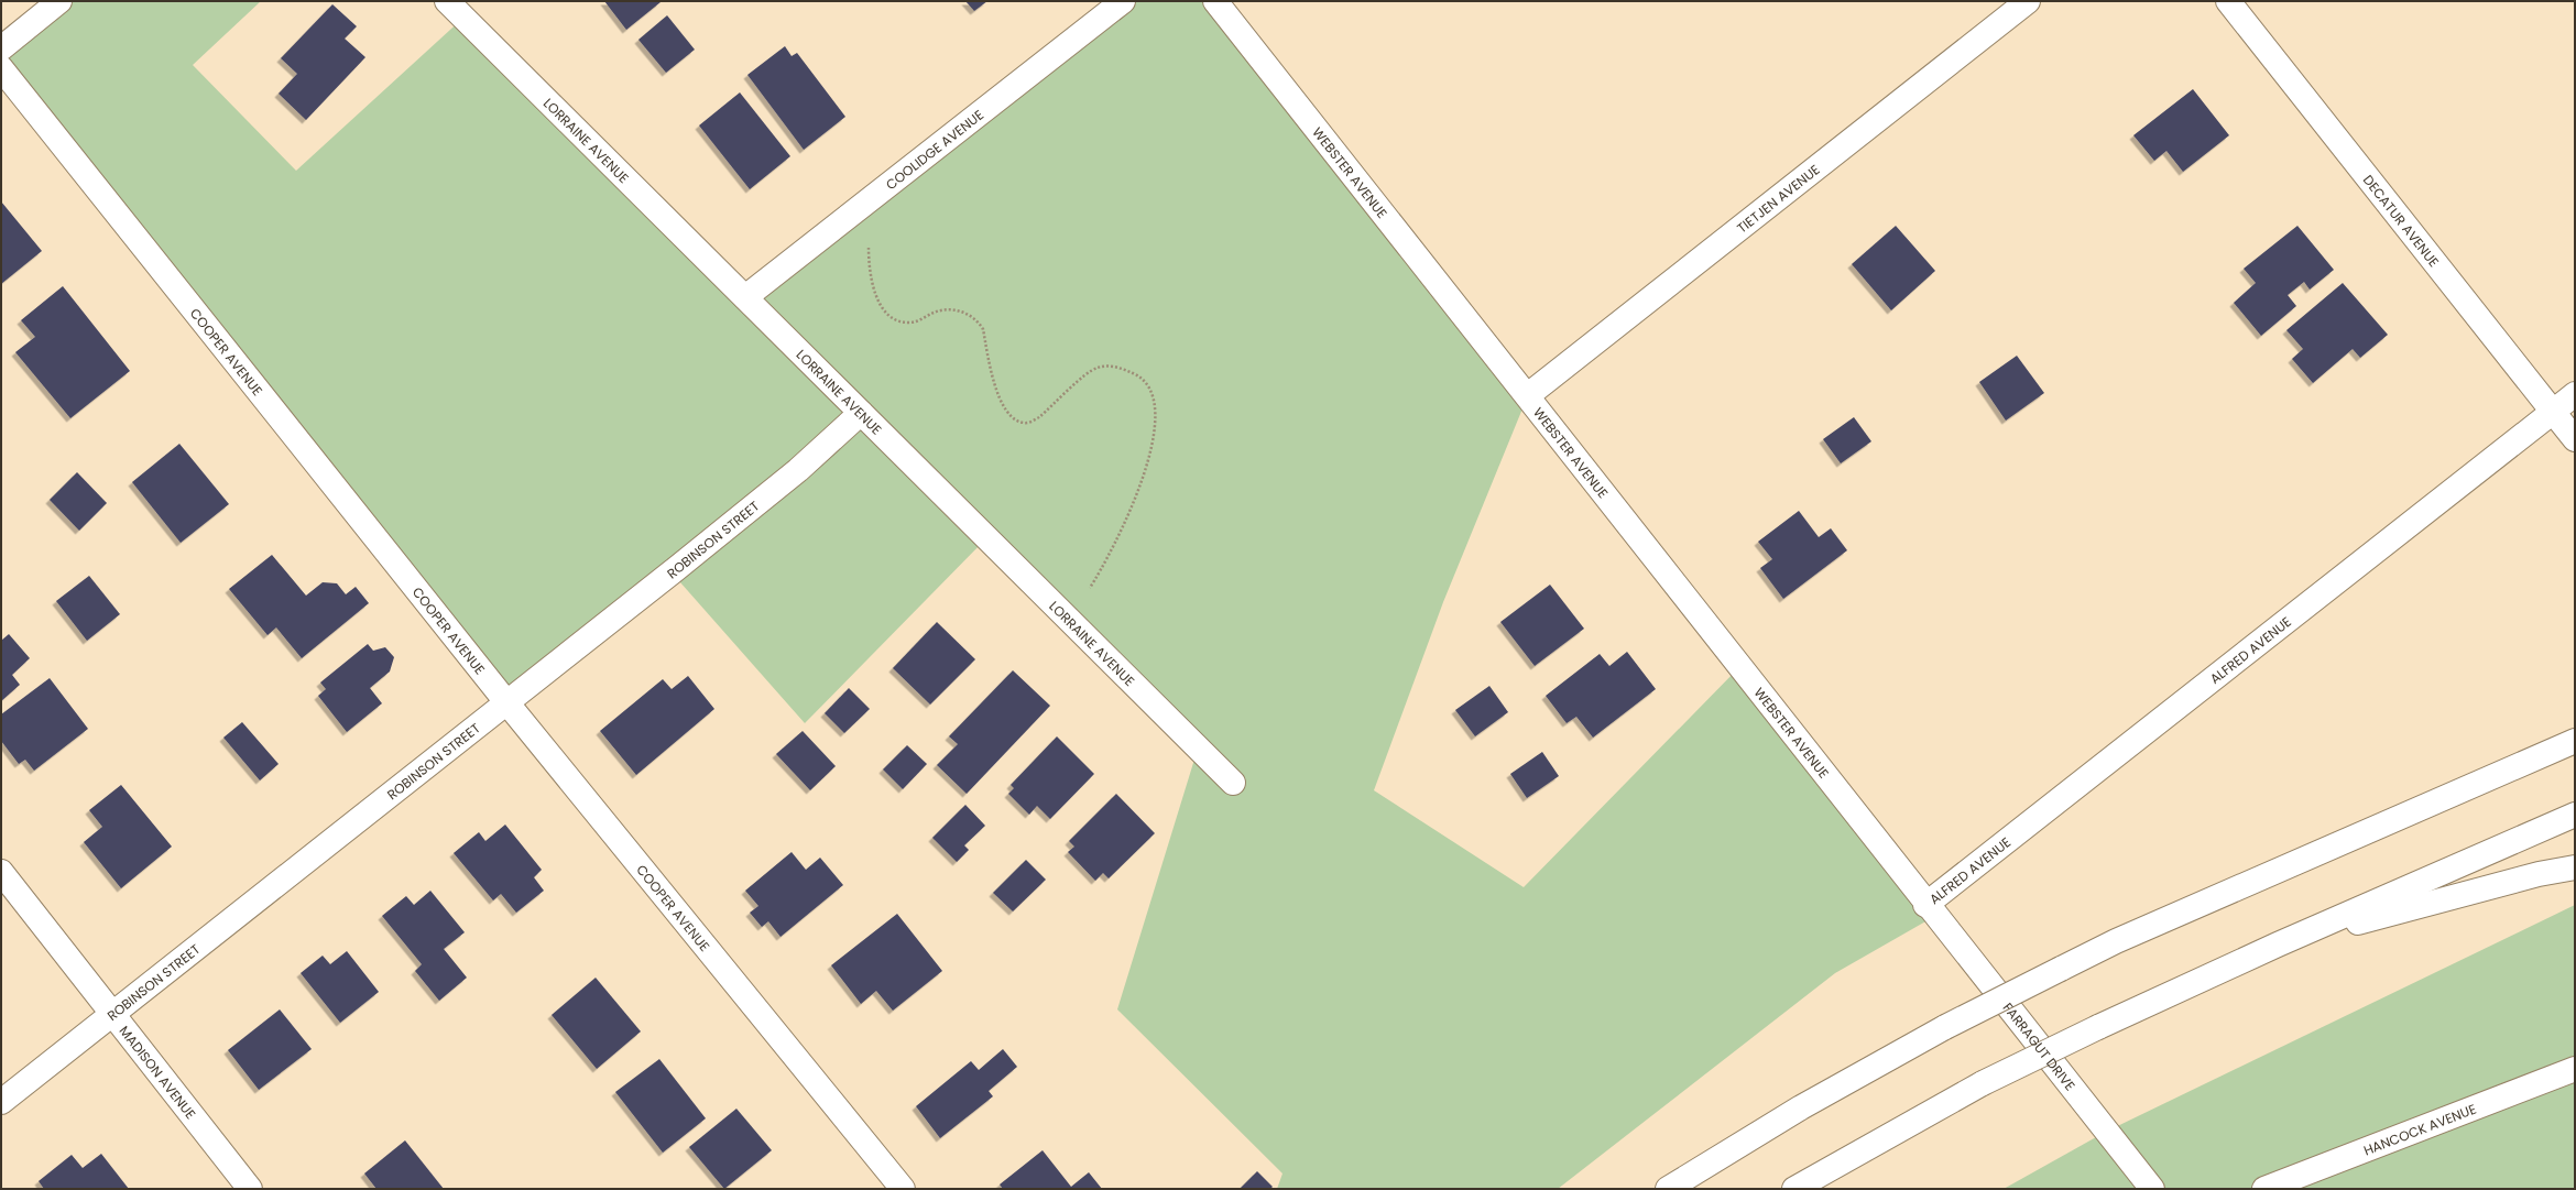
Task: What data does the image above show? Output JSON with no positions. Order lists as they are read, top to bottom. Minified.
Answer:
{"streets":{"main road":["LORRAINE AVENUE","COOLIDGE AVENUE","WEBSTER AVENUE","TIETJEN AVENUE","DECATUR AVENUE","COOPER AVENUE","ROBINSON STREET","ALFRED AVENUE","FARRAGUT DRIVE","MADISON AVENUE","HANCOCK AVENUE"]},"crossings":[["LORRAINE AVENUE","COOLIDGE AVENUE"],["LORRAINE AVENUE","ROBINSON STREET"],["WEBSTER AVENUE","TIETJEN AVENUE"],["WEBSTER AVENUE","ALFRED AVENUE"],["WEBSTER AVENUE","FARRAGUT DRIVE"],["DECATUR AVENUE","ALFRED AVENUE"],["COOPER AVENUE","ROBINSON STREET"],["ROBINSON STREET","MADISON AVENUE"],["ALFRED AVENUE","FARRAGUT DRIVE"]]}
